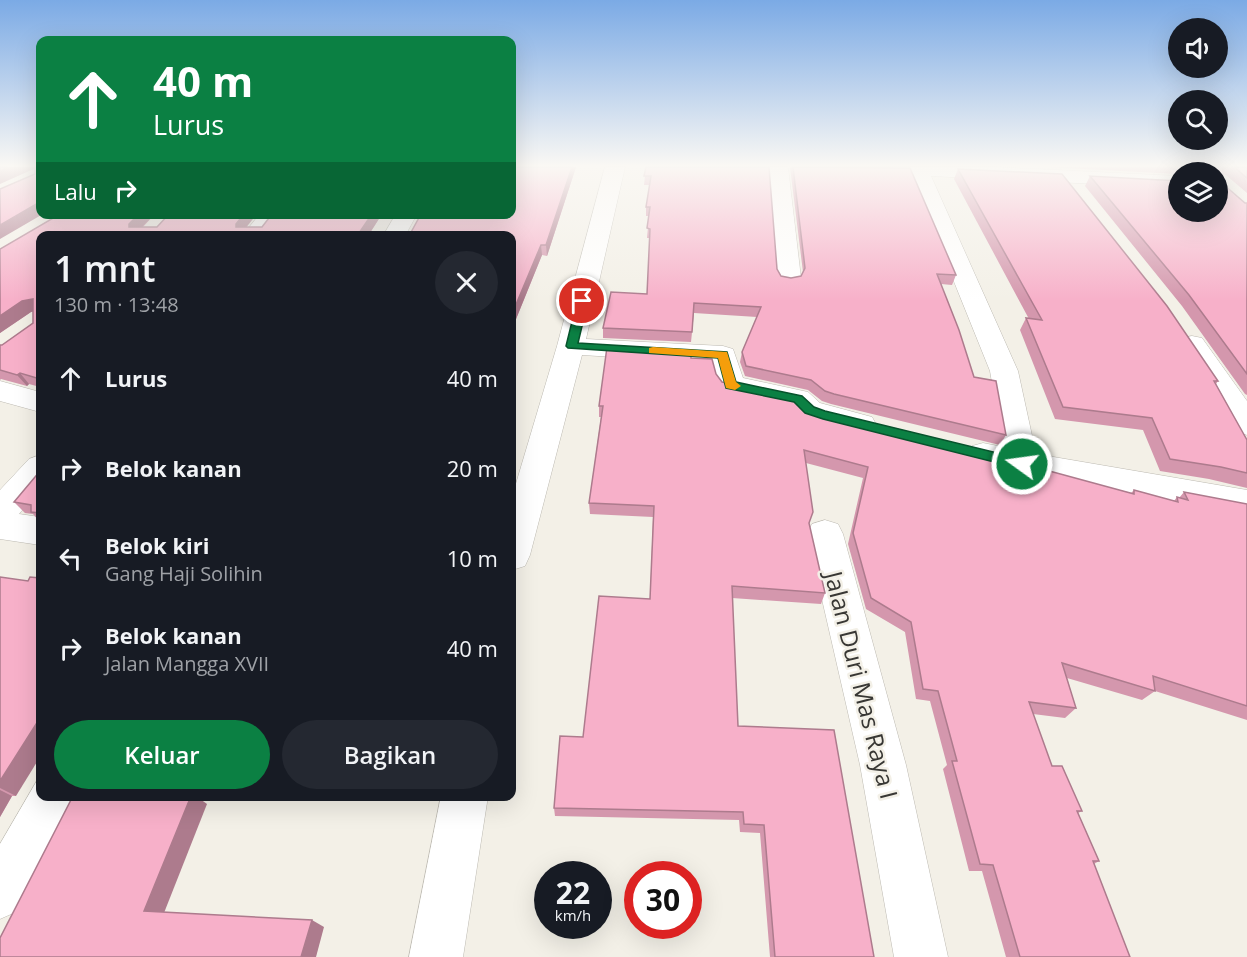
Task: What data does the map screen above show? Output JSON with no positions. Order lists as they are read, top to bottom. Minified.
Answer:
{"streets":{"street":["Jalan Duri Mas Raya I"]},"page":{"turn":["40 m","Lurus"],"then":"Lalu","heading":["1 mnt","130 m · 13:48"],"list":[{"name":"Lurus","value":"40 m"},{"name":"Belok kanan","value":"20 m"},{"name":"Belok kiri","note":"Gang Haji Solihin","value":"10 m"},{"name":"Belok kanan","note":"Jalan Mangga XVII","value":"40 m"}],"buttons":["Keluar","Bagikan"],"speed":"22 km/h","limit":"30"}}
